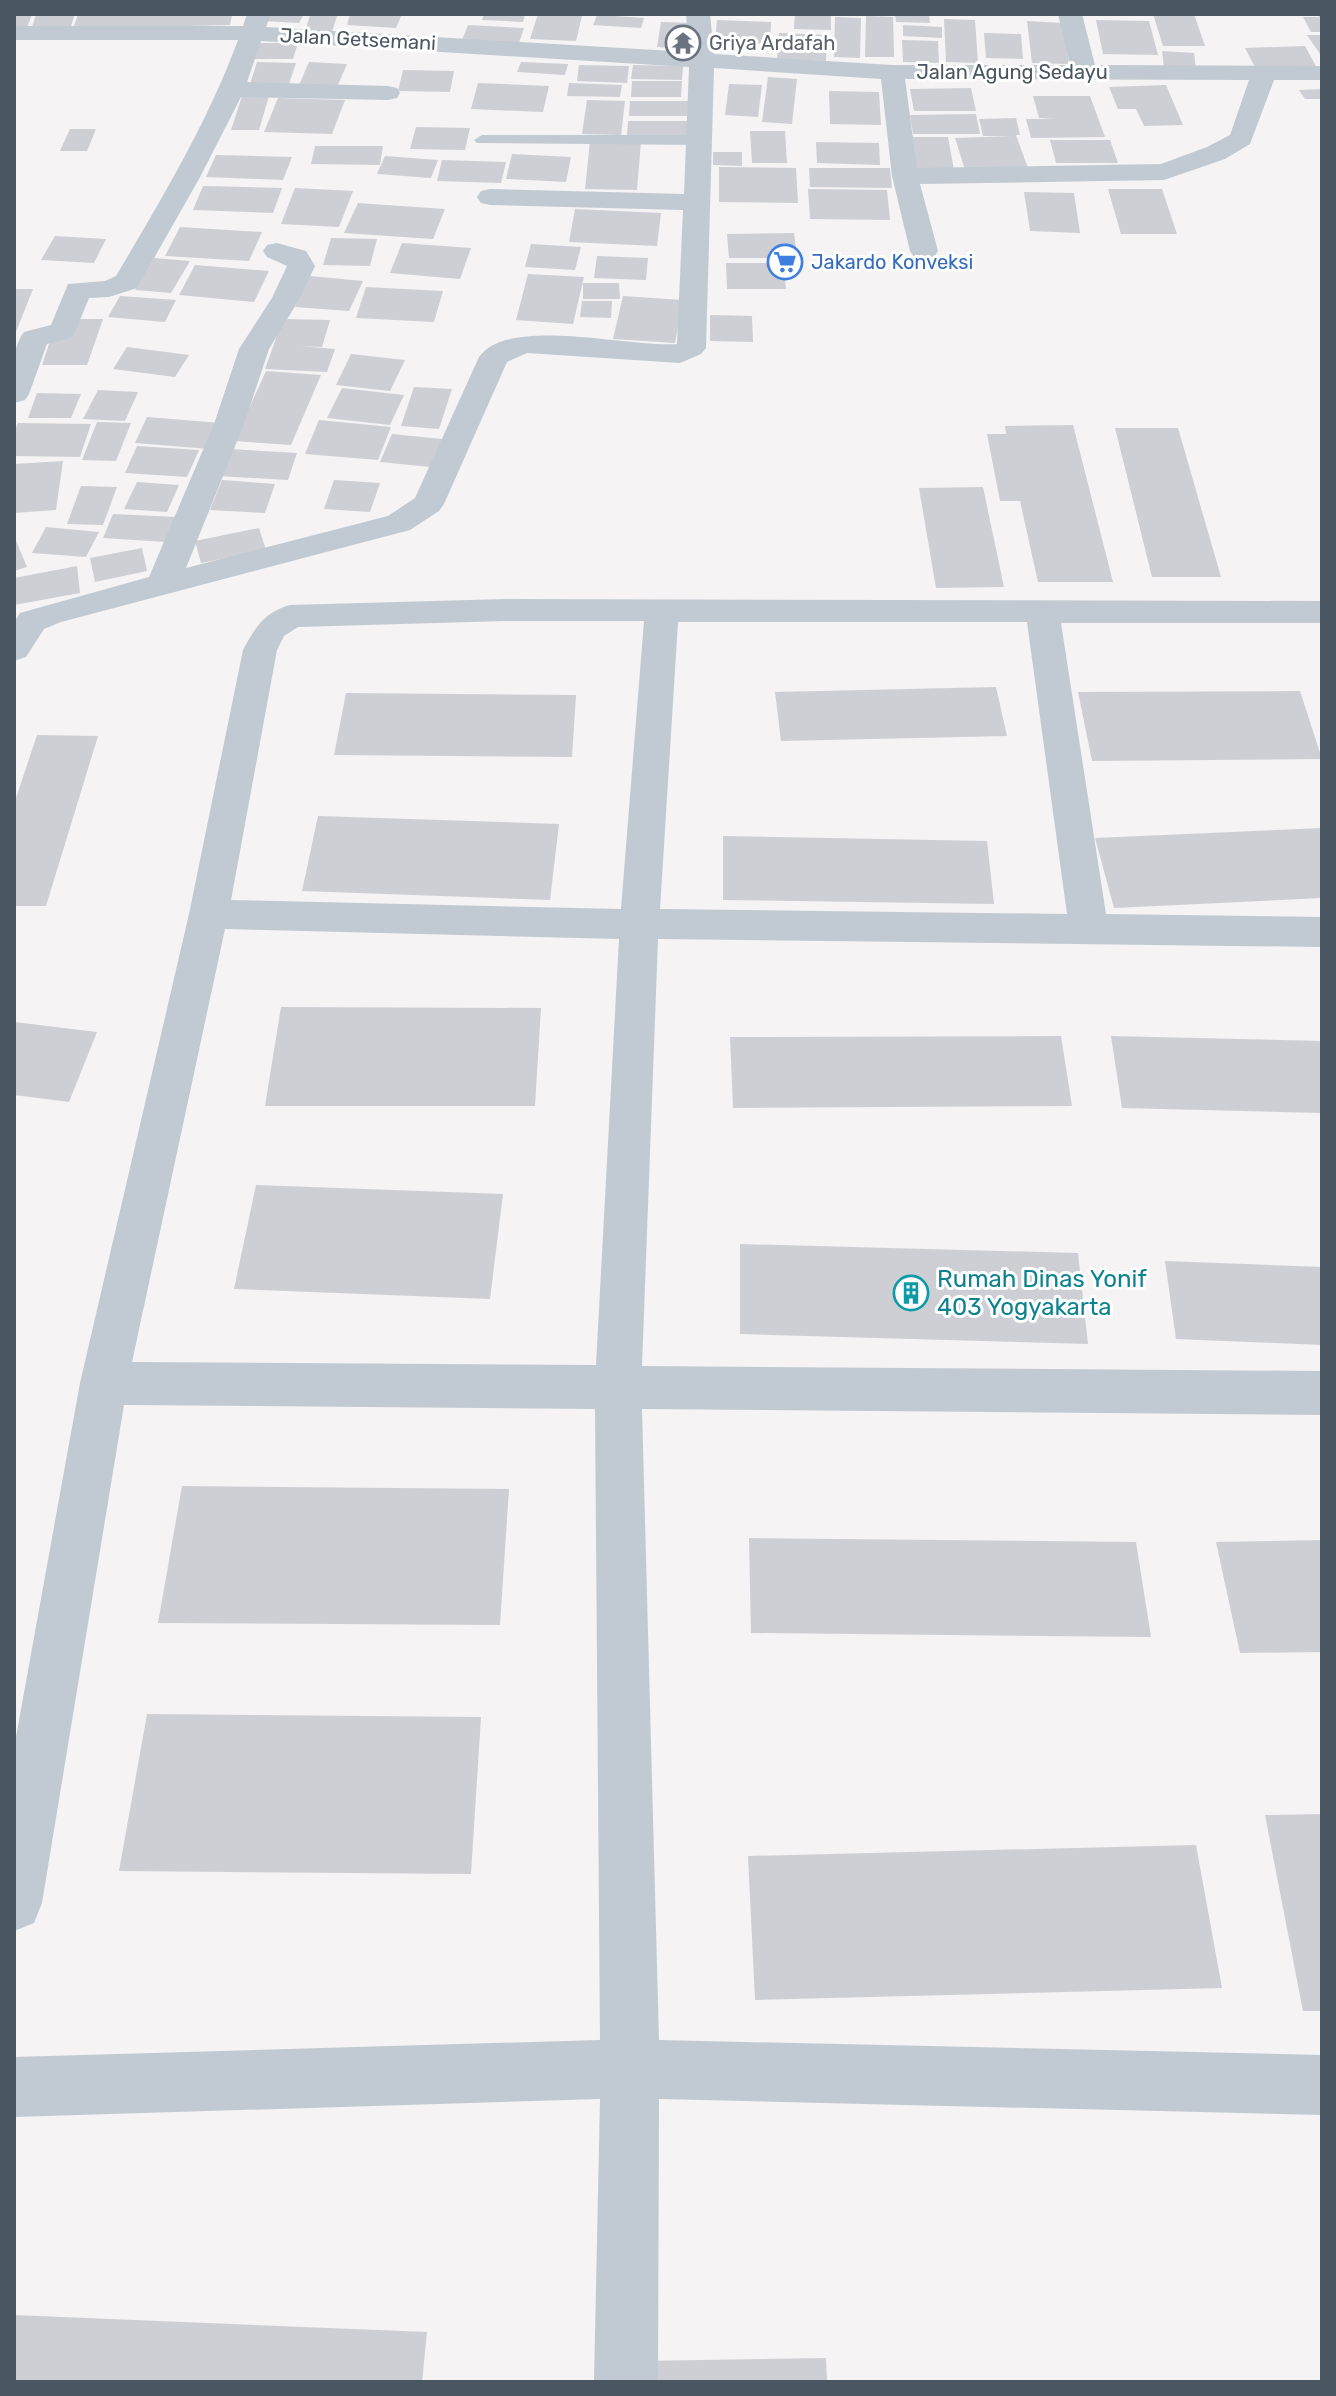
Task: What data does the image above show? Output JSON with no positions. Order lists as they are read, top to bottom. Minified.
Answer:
{"streets":{"street":["Jalan Getsemani","Jalan Agung Sedayu"]},"crossings":[["Jalan Getsemani","Jalan Agung Sedayu"]],"places":{"temple":["Griya Ardafah"],"supermarket":["Jakardo Konveksi"],"building":["Rumah Dinas Yonif 403 Yogyakarta"]}}
